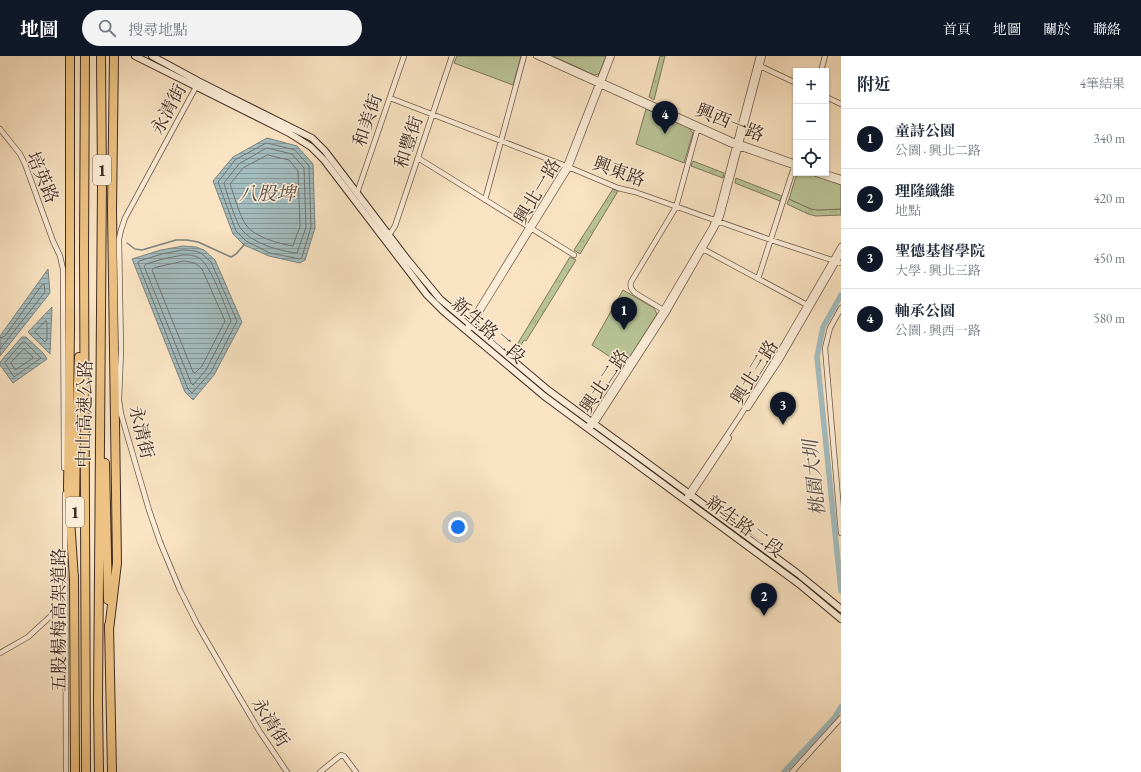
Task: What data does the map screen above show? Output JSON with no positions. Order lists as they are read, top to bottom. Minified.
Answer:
{"streets":{"highway":["1","中山高速公路","五股楊梅高架道路"],"main road":["新生路二段"],"street":["永清街","和美街","興西一路","和豐街","興東路","培英路","興北一路","興北三路","興北二路"]},"crossings":[["永清街","新生路二段"],["和美街","興東路"],["和美街","新生路二段"],["興西一路","興北一路"],["興西一路","興北二路"],["和豐街","興東路"],["和豐街","新生路二段"],["1","中山高速公路"],["興東路","興北一路"],["興東路","興北三路"],["興東路","興北二路"],["興北一路","新生路二段"],["新生路二段","興北三路"],["新生路二段","興北二路"],["中山高速公路","五股楊梅高架道路"]],"water":["八股埤","桃園大圳"],"page":{"header":"地圖","search":"搜尋地點","nav":["首頁","地圖","關於","聯絡"],"heading":["附近","4筆結果"],"map_buttons":["+","−"],"pins":["4","1","3","2"],"list":[{"mark":"1","name":"童詩公園","note":"公園 · 興北二路","value":"340 m"},{"mark":"2","name":"理隆纖維","note":"地點","value":"420 m"},{"mark":"3","name":"聖德基督學院","note":"大學 · 興北三路","value":"450 m"},{"mark":"4","name":"軸承公園","note":"公園 · 興西一路","value":"580 m"}]}}
